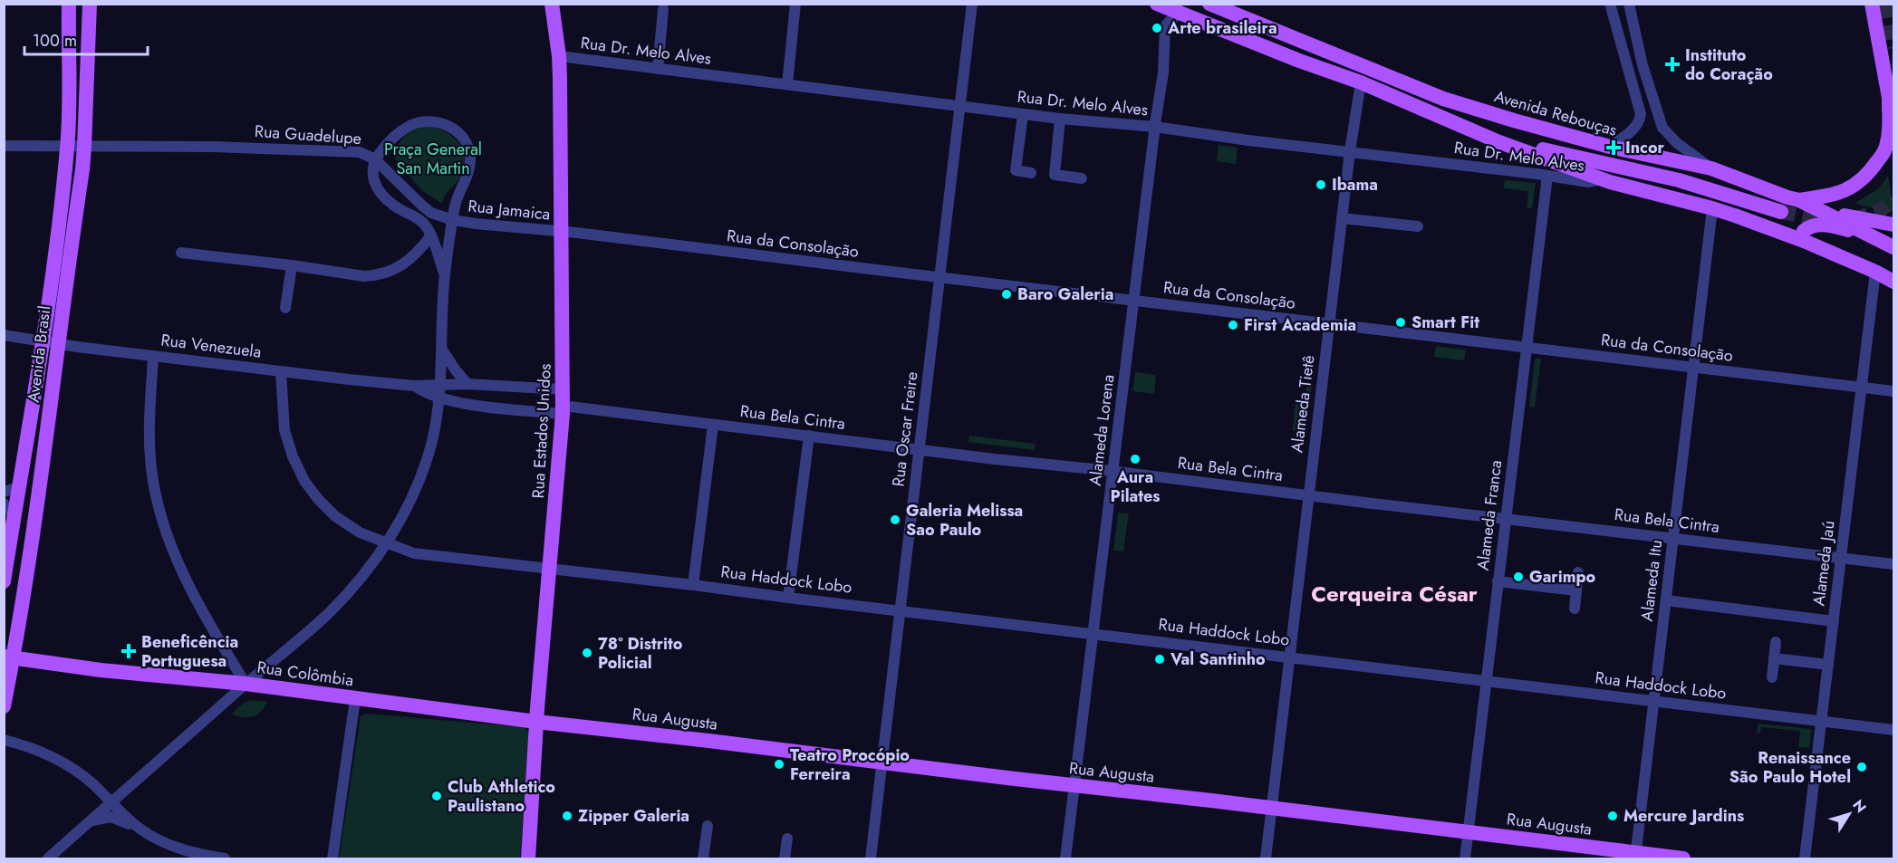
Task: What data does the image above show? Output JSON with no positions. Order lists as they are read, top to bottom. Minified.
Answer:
{"streets":{"main road":["Avenida Rebouças","Avenida Brasil","Rua Estados Unidos","Rua Colômbia","Rua Augusta"],"street":["Rua Dr. Melo Alves","Rua Guadelupe","Rua Jamaica","Rua da Consolação","Rua Venezuela","Alameda Tietê","Rua Bela Cintra","Rua Oscar Freire","Alameda Lorena","Alameda Franca","Alameda Jaú","Rua Haddock Lobo","Alameda Itu"]},"crossings":[["Rua Dr. Melo Alves","Avenida Rebouças"],["Rua Dr. Melo Alves","Alameda Tietê"],["Rua Dr. Melo Alves","Rua Oscar Freire"],["Rua Dr. Melo Alves","Alameda Lorena"],["Rua Dr. Melo Alves","Rua Estados Unidos"],["Rua Dr. Melo Alves","Alameda Franca"],["Avenida Rebouças","Alameda Tietê"],["Avenida Rebouças","Alameda Lorena"],["Avenida Rebouças","Alameda Jaú"],["Avenida Rebouças","Alameda Itu"],["Rua Guadelupe","Rua Jamaica"],["Rua Guadelupe","Avenida Brasil"],["Rua Jamaica","Rua da Consolação"],["Rua Jamaica","Rua Estados Unidos"],["Rua da Consolação","Alameda Tietê"],["Rua da Consolação","Rua Oscar Freire"],["Rua da Consolação","Alameda Lorena"],["Rua da Consolação","Rua Estados Unidos"],["Rua da Consolação","Alameda Franca"],["Rua da Consolação","Alameda Jaú"],["Rua da Consolação","Alameda Itu"],["Rua Venezuela","Avenida Brasil"],["Rua Venezuela","Rua Bela Cintra"],["Rua Venezuela","Rua Estados Unidos"],["Rua Venezuela","Rua Haddock Lobo"],["Avenida Brasil","Rua Colômbia"],["Alameda Tietê","Rua Bela Cintra"],["Alameda Tietê","Rua Haddock Lobo"],["Alameda Tietê","Rua Augusta"],["Rua Bela Cintra","Rua Oscar Freire"],["Rua Bela Cintra","Alameda Lorena"],["Rua Bela Cintra","Rua Estados Unidos"],["Rua Bela Cintra","Alameda Franca"],["Rua Bela Cintra","Alameda Jaú"],["Rua Bela Cintra","Alameda Itu"],["Rua Oscar Freire","Rua Haddock Lobo"],["Rua Oscar Freire","Rua Augusta"],["Alameda Lorena","Rua Haddock Lobo"],["Alameda Lorena","Rua Augusta"],["Rua Estados Unidos","Rua Haddock Lobo"],["Rua Estados Unidos","Rua Colômbia"],["Rua Estados Unidos","Rua Augusta"],["Alameda Franca","Rua Haddock Lobo"],["Alameda Franca","Rua Augusta"],["Alameda Jaú","Rua Haddock Lobo"],["Rua Haddock Lobo","Alameda Itu"],["Alameda Itu","Rua Augusta"],["Rua Colômbia","Rua Augusta"]],"districts":["Cerqueira César"],"parks":["Praça General San Martin"],"places":{"other":["Arte brasileira","Ibama","Baro Galeria","Smart Fit","First Academia","Aura Pilates","Galeria Melissa Sao Paulo","Garimpo","78º Distrito Policial","Val Santinho","Teatro Procópio Ferreira","Renaissance São Paulo Hotel","Club Athletico Paulistano","Zipper Galeria","Mercure Jardins"],"health":["Instituto do Coração","Incor","Beneficência Portuguesa"]},"scale_bar":"100 m","north":"top right"}
